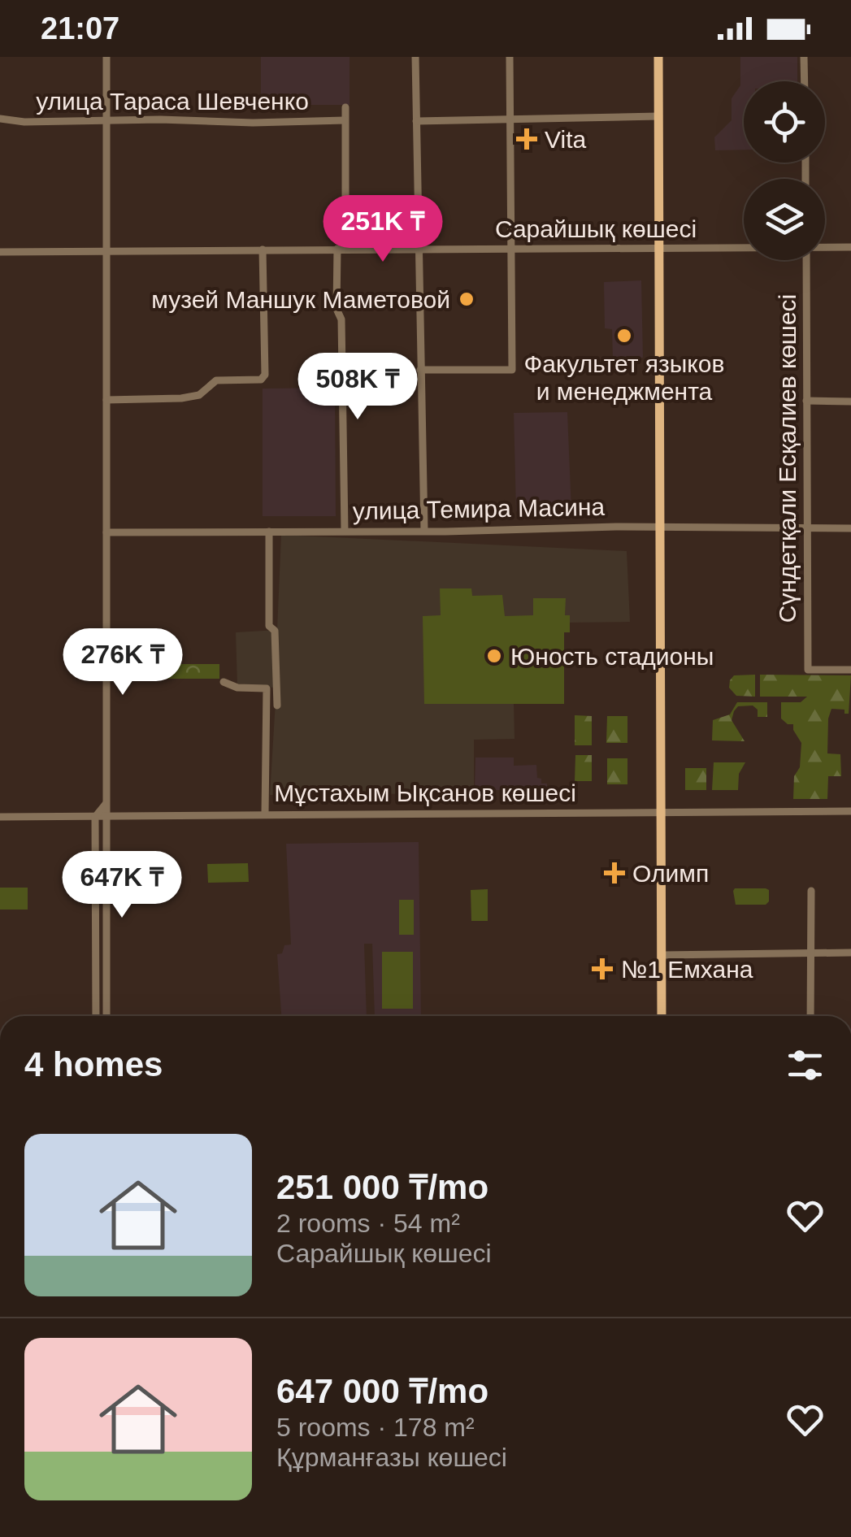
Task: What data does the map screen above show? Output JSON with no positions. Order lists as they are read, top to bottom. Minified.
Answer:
{"streets":{"street":["улица Тараса Шевченко","Сарайшық көшесі","Сүндетқали Есқалиев көшесі","улица Темира Масина","Мұстахым Ықсанов көшесі"]},"crossings":[["Сүндетқали Есқалиев көшесі","улица Темира Масина"]],"places":{"health":["Vita","Олимп","№1 Емхана"],"other":["музей Маншук Маметовой","Факультет языков и менеджмента","Юность стадионы"]},"page":{"status":"21:07","price":["251K ₸","508K ₸","276K ₸","647K ₸"],"heading":"4 homes","list":[{"name":"251 000 ₸/mo","note":"2 rooms · 54 m² · Сарайшық көшесі"},{"name":"647 000 ₸/mo","note":"5 rooms · 178 m² · Құрманғазы көшесі"}]}}
